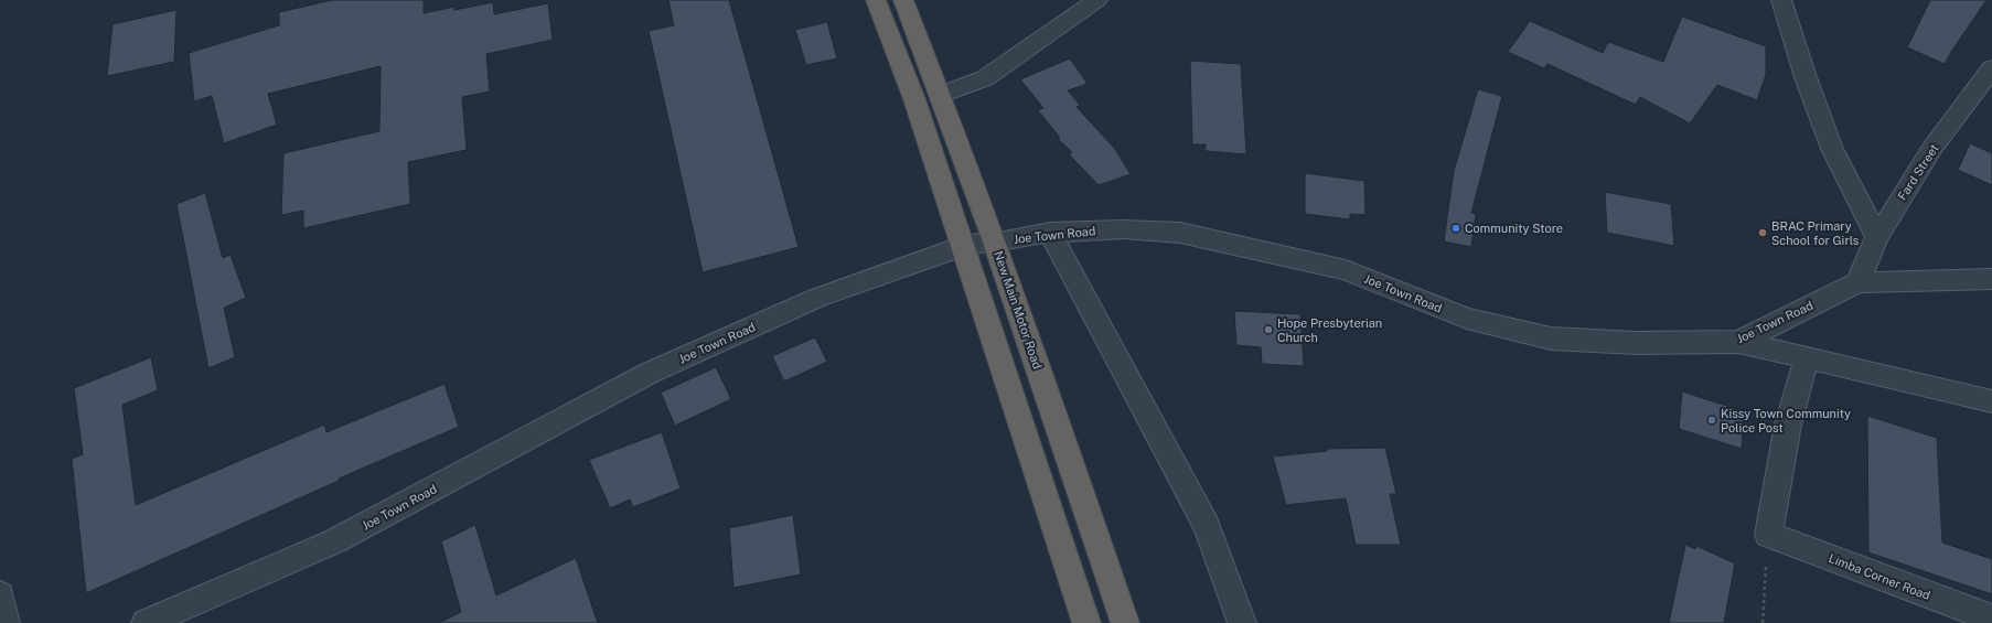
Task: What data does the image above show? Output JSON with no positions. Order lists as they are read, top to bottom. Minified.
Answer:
{"streets":{"highway":["New Main Motor Road"],"street":["Fard Street","Joe Town Road","Limba Corner Road"]},"crossings":[["Fard Street","Joe Town Road"],["Joe Town Road","New Main Motor Road"]],"places":["Community Store","BRAC Primary School for Girls","Hope Presbyterian Church","Kissy Town Community Police Post"]}
